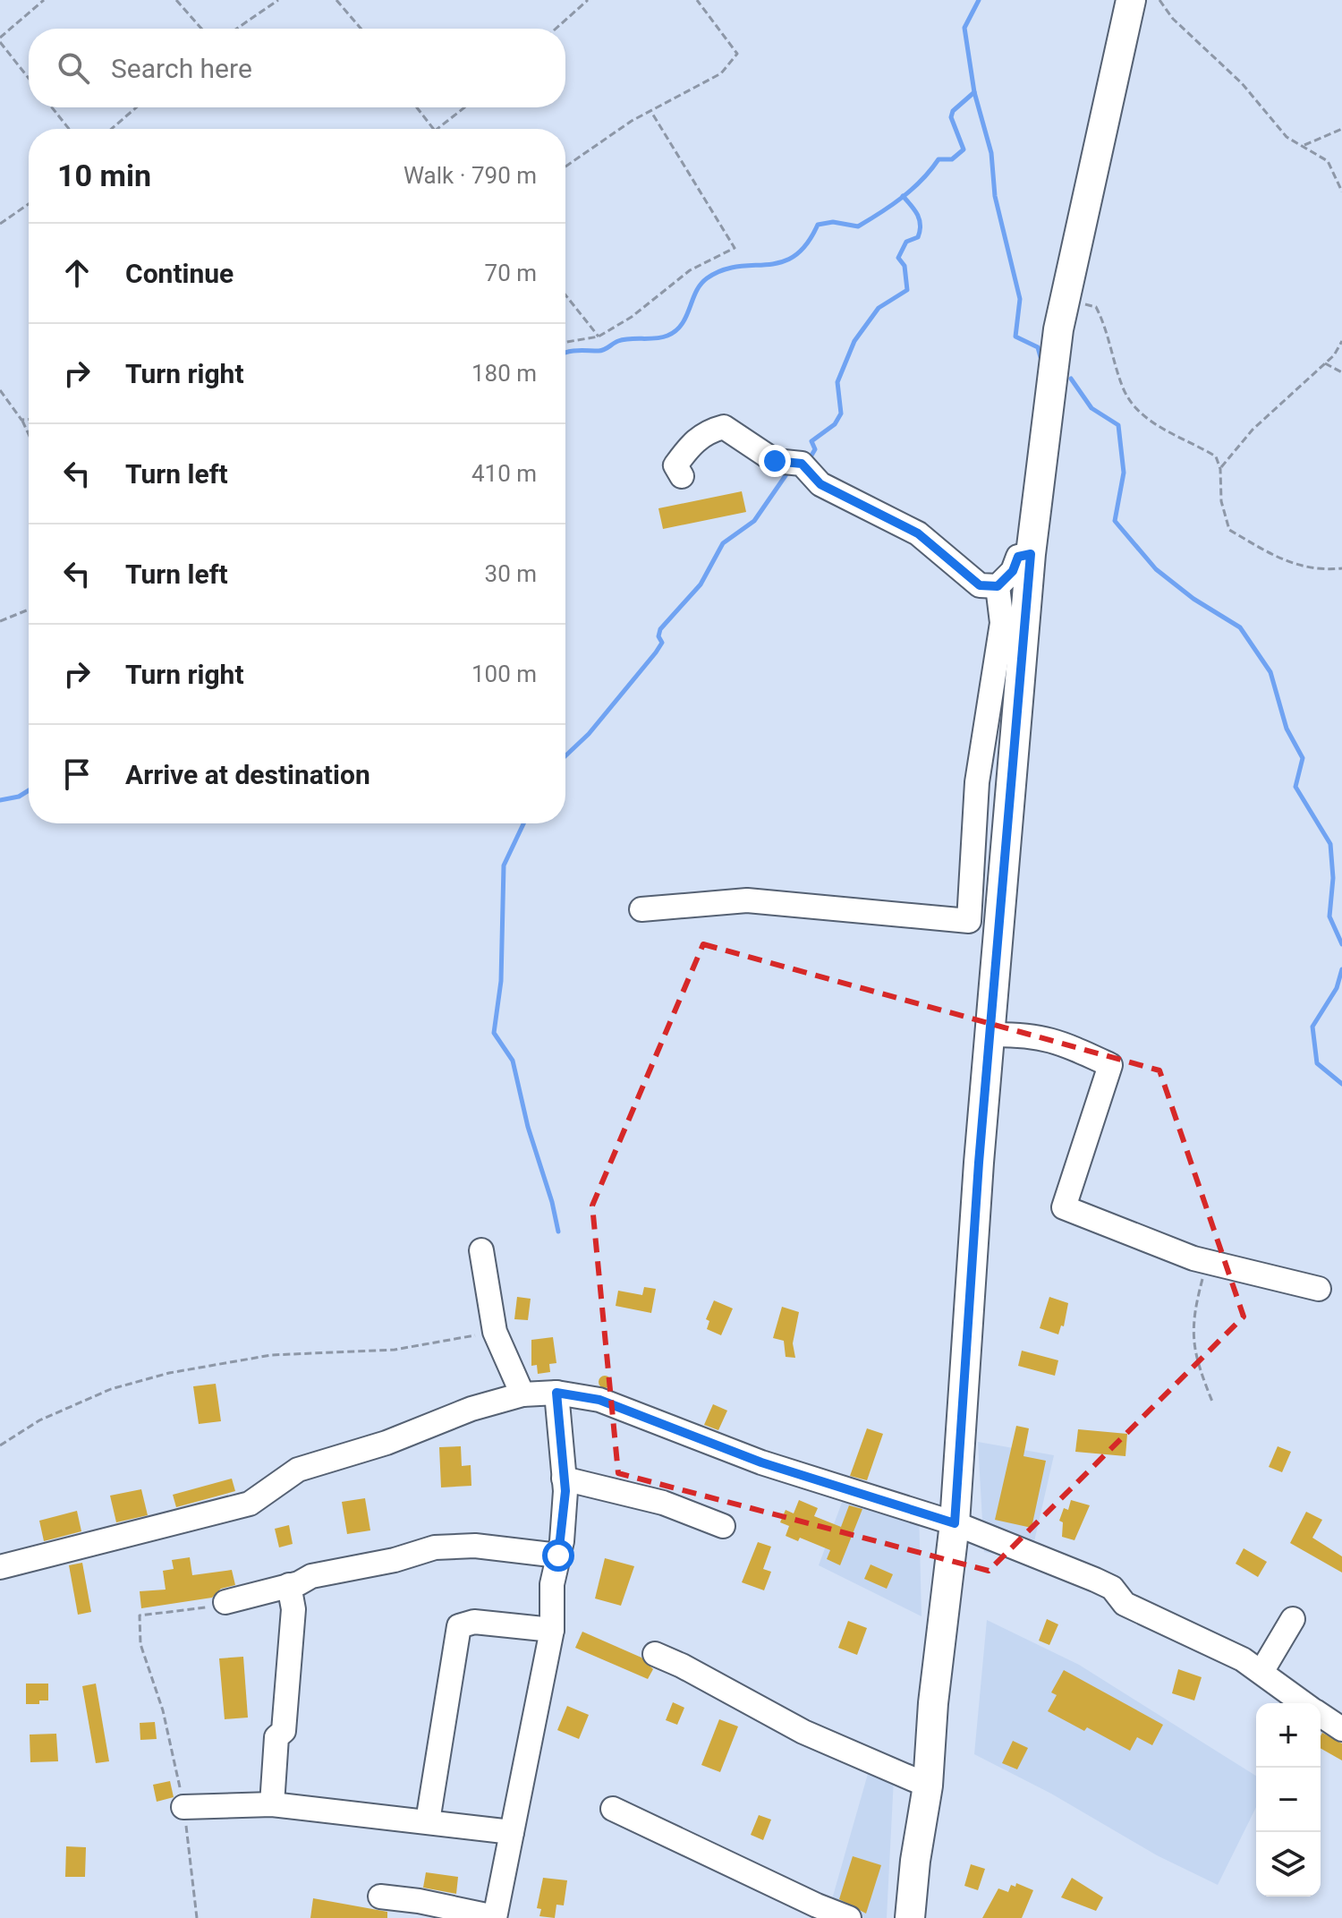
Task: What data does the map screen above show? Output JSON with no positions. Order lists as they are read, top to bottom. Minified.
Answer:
{"page":{"search":"Search here","heading":["10 min","Walk · 790 m"],"list":[["Continue","70 m"],["Turn right","180 m"],["Turn left","410 m"],["Turn left","30 m"],["Turn right","100 m"],"Arrive at destination"],"map_buttons":["+","−"]}}
